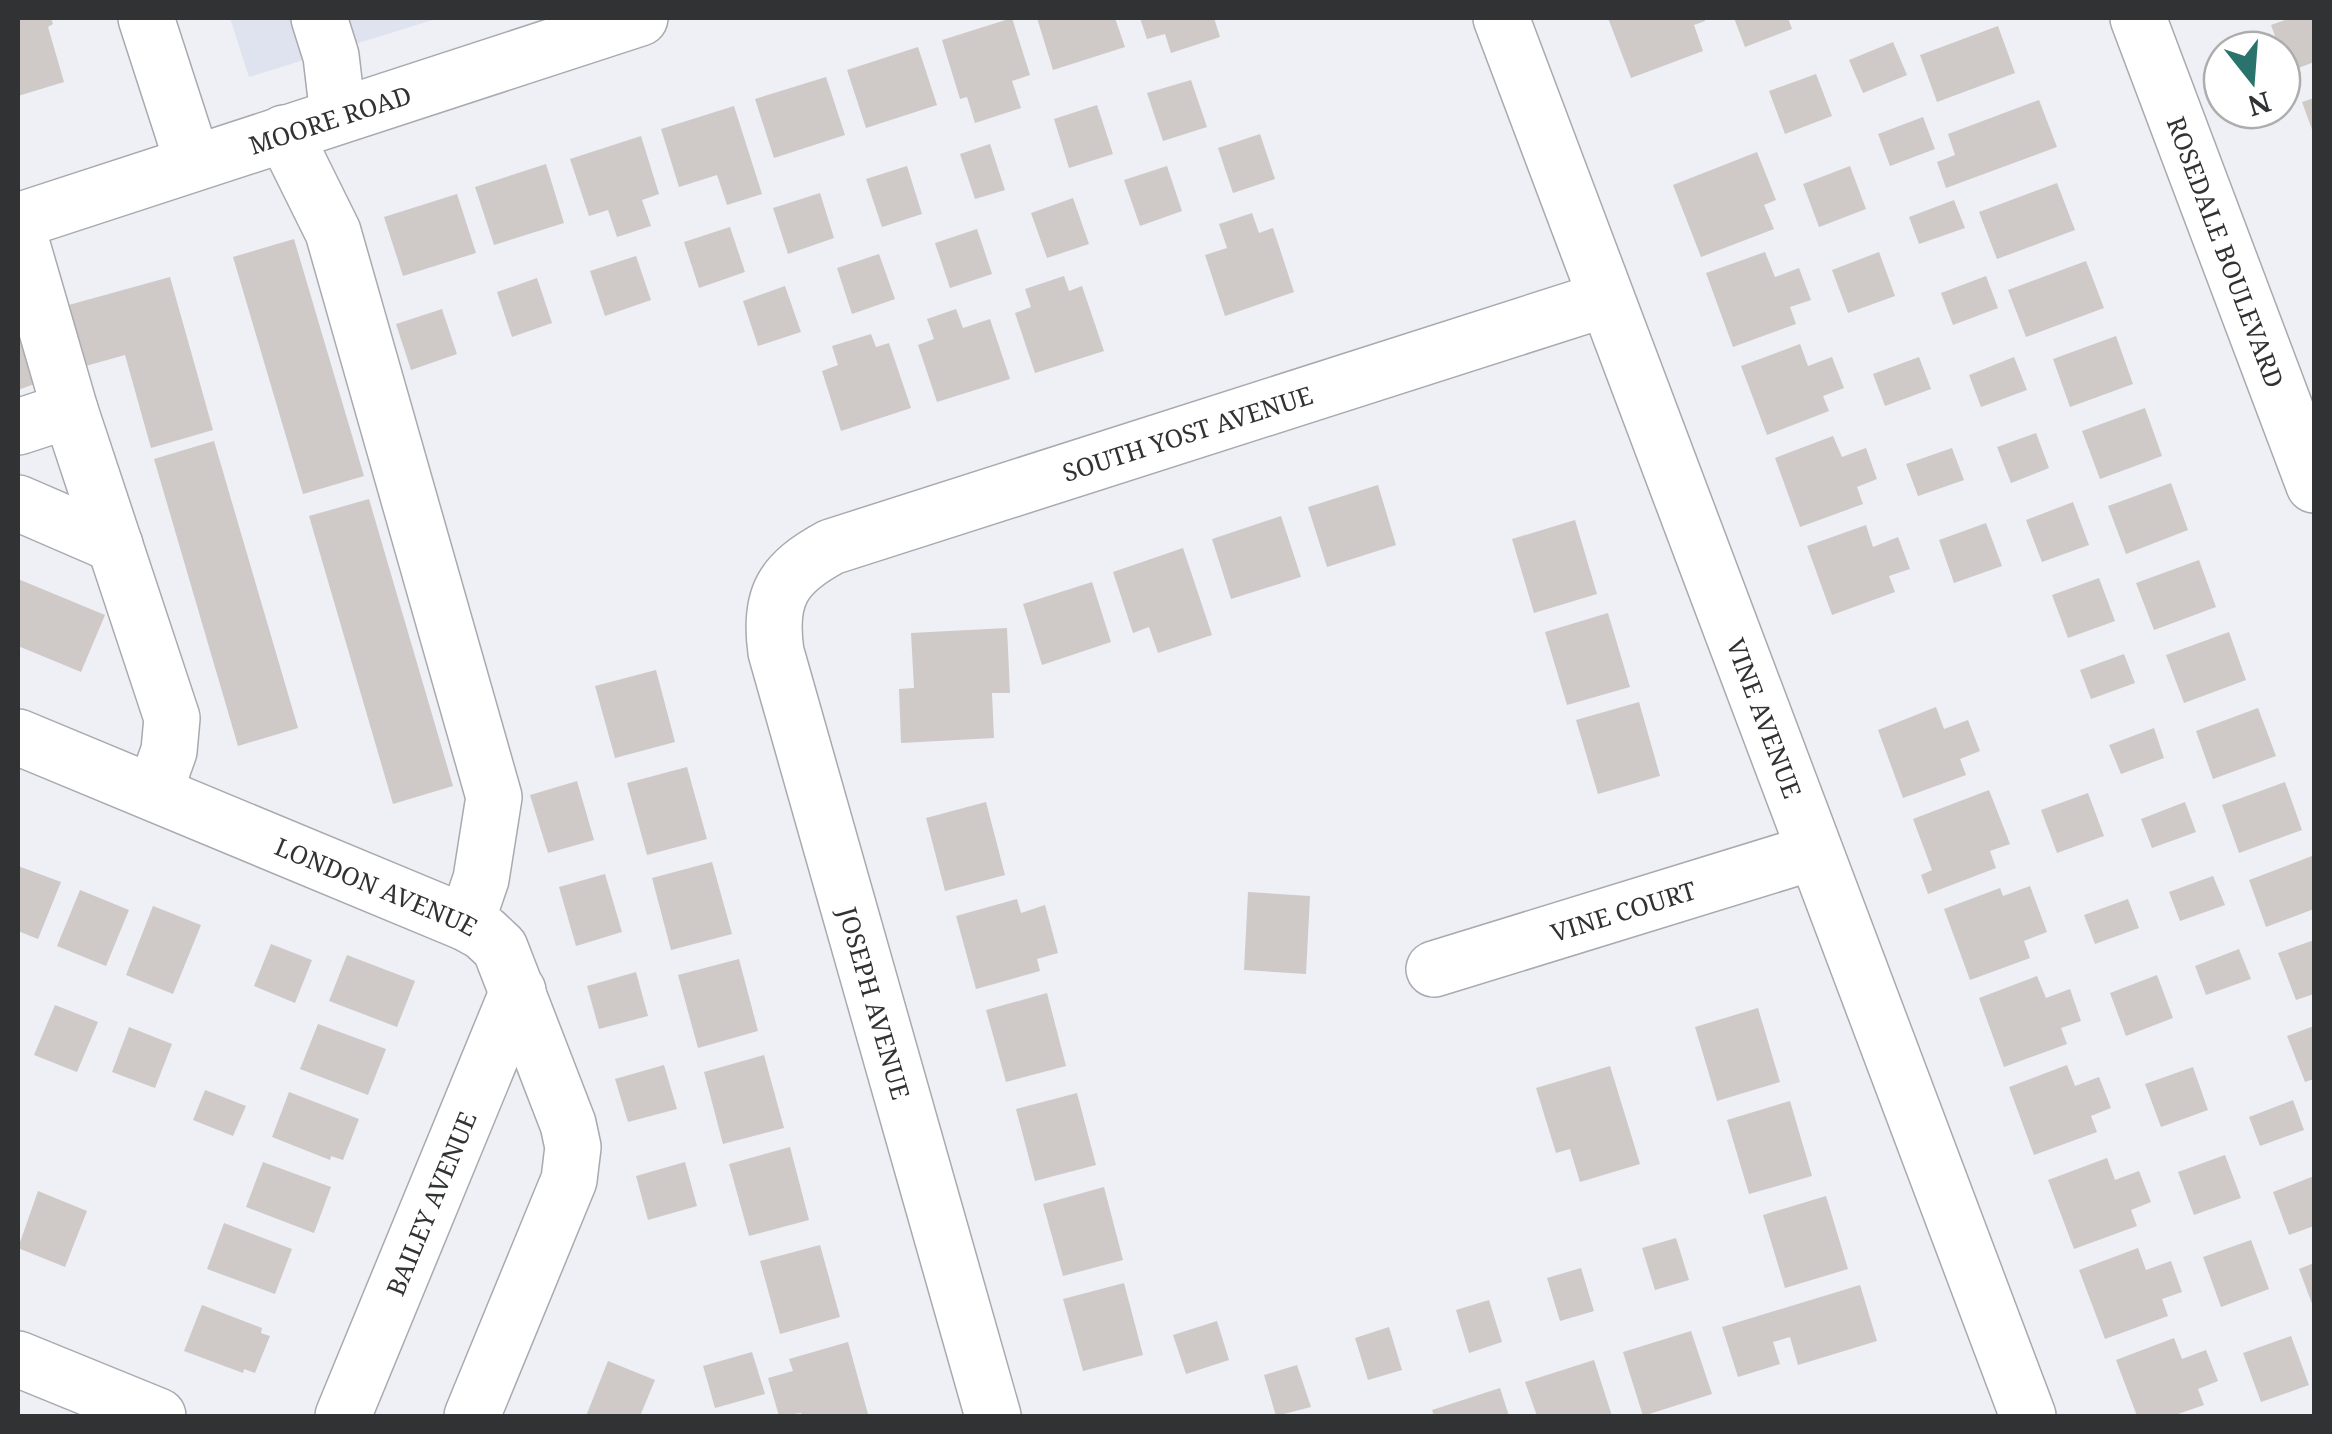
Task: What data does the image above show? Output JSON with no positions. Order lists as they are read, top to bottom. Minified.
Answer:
{"streets":{"street":["MOORE ROAD","ROSEDALE BOULEVARD","SOUTH YOST AVENUE","VINE AVENUE","LONDON AVENUE","VINE COURT","JOSEPH AVENUE","BAILEY AVENUE"]},"crossings":[["SOUTH YOST AVENUE","VINE AVENUE"],["SOUTH YOST AVENUE","JOSEPH AVENUE"],["VINE AVENUE","VINE COURT"],["LONDON AVENUE","BAILEY AVENUE"]],"north":"bottom"}
